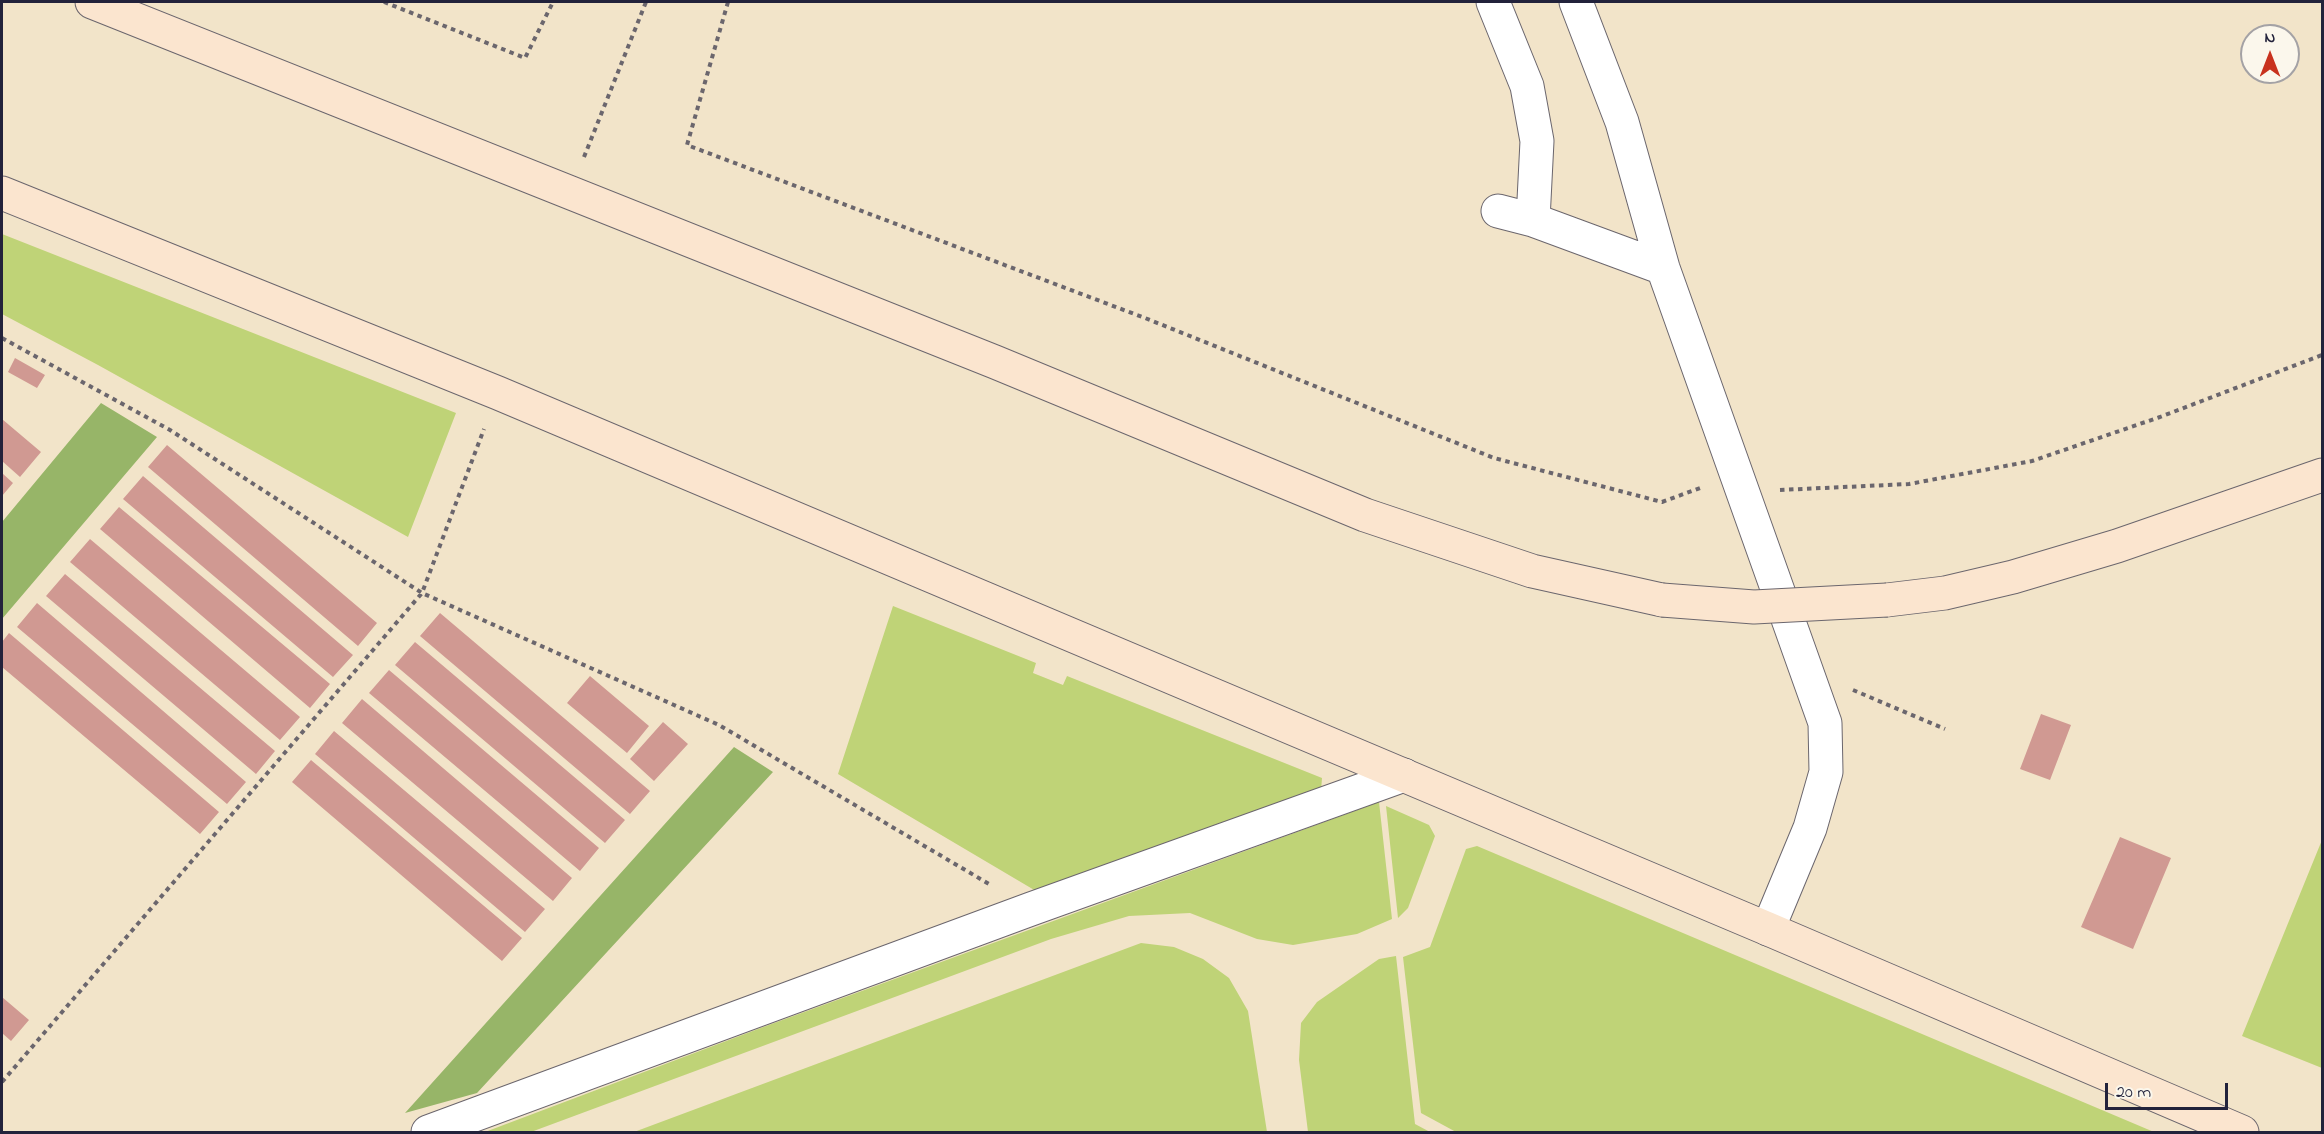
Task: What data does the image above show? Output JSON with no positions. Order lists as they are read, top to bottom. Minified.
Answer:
{"scale_bar":"20 m","north":"top"}
